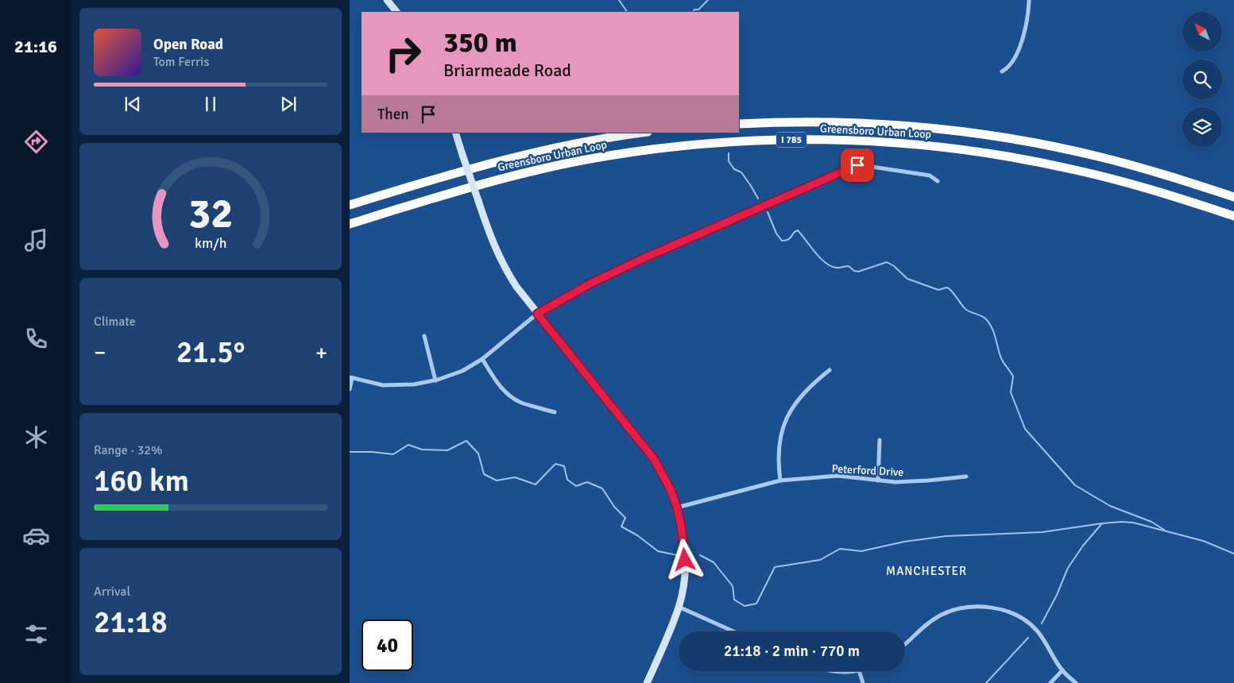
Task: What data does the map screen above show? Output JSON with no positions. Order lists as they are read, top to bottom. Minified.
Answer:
{"streets":{"highway":["Greensboro Urban Loop","I 785"],"street":["Peterford Drive"]},"districts":["MANCHESTER"],"north":"top left","page":{"tabs":"21:16","turn":["350 m","Briarmeade Road"],"song":["Open Road","Tom Ferris"],"then":"Then","tile":["Climate",["Range · 32%","160 km"],["Arrival","21:18"]],"heat":["−","21.5°","+"],"limit":"40","trip":"21:18 · 2 min · 770 m","gauge":["32","km/h"]}}
